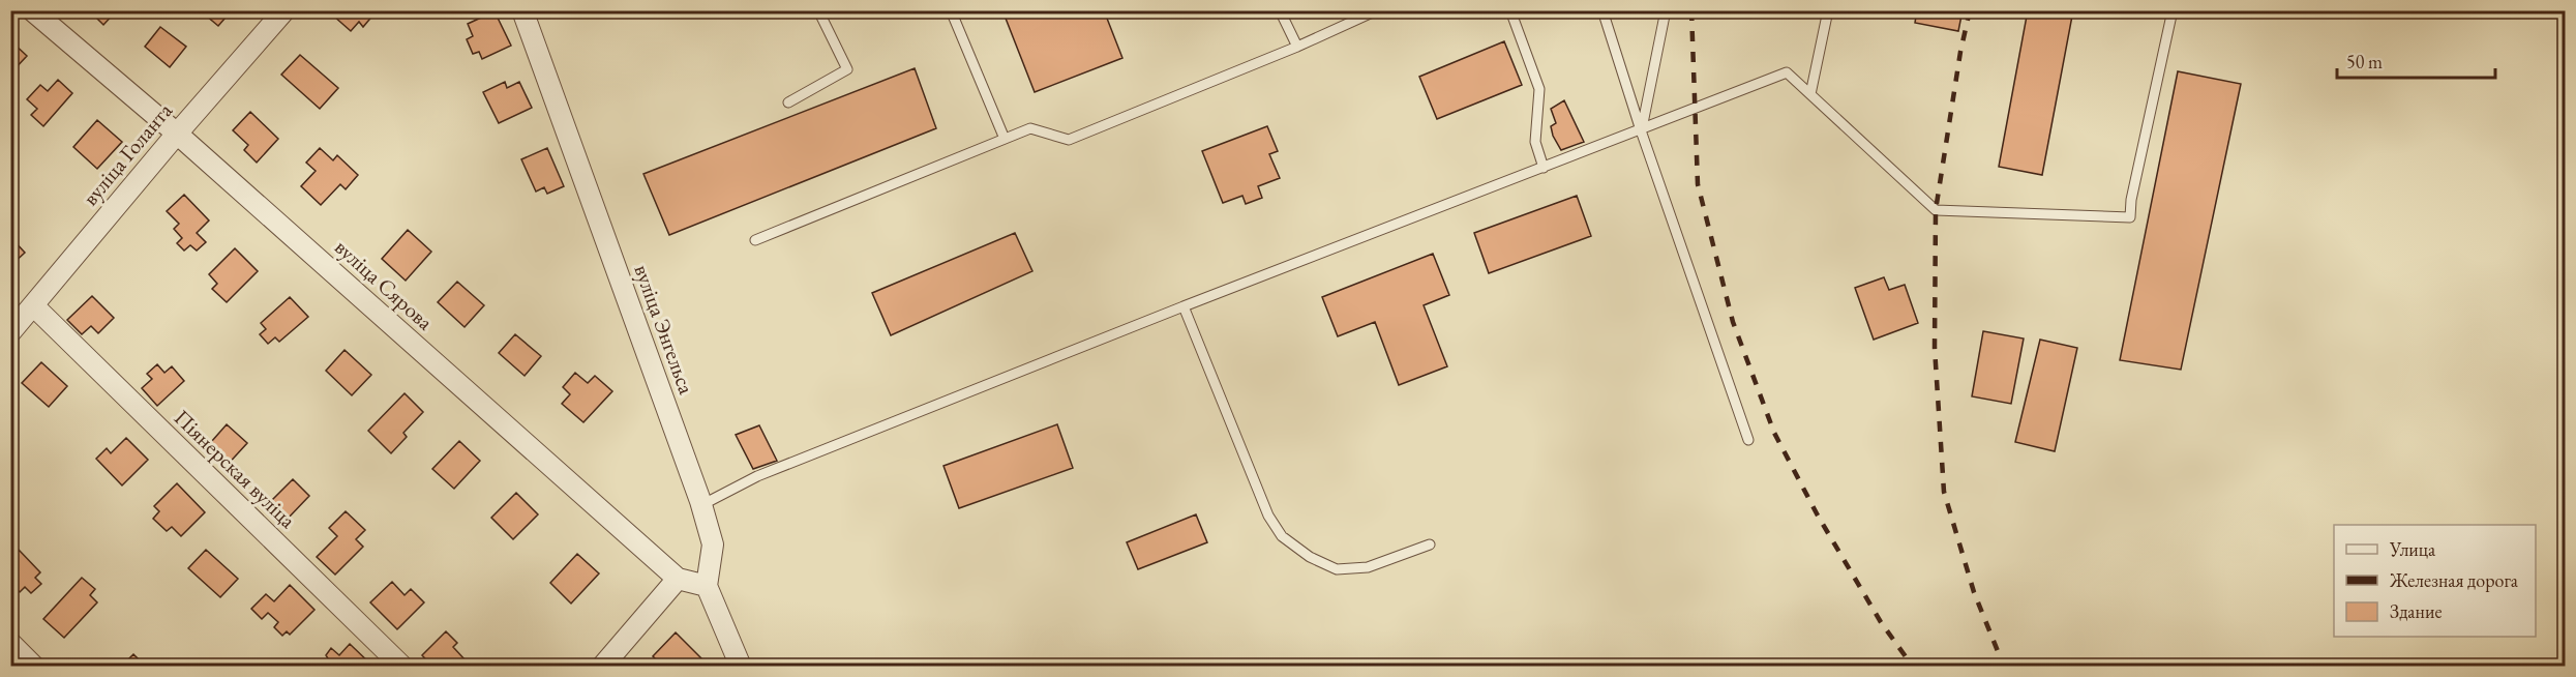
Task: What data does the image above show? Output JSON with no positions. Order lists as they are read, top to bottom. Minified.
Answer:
{"streets":{"street":["вуліца Голанта","вуліца Сярова","вуліца Энгельса","Піянерская вуліца"]},"crossings":[["вуліца Голанта","вуліца Сярова"],["вуліца Голанта","Піянерская вуліца"],["вуліца Сярова","вуліца Энгельса"]],"legend":["Улица","Железная дорога","Здание"],"scale_bar":"50 m"}
